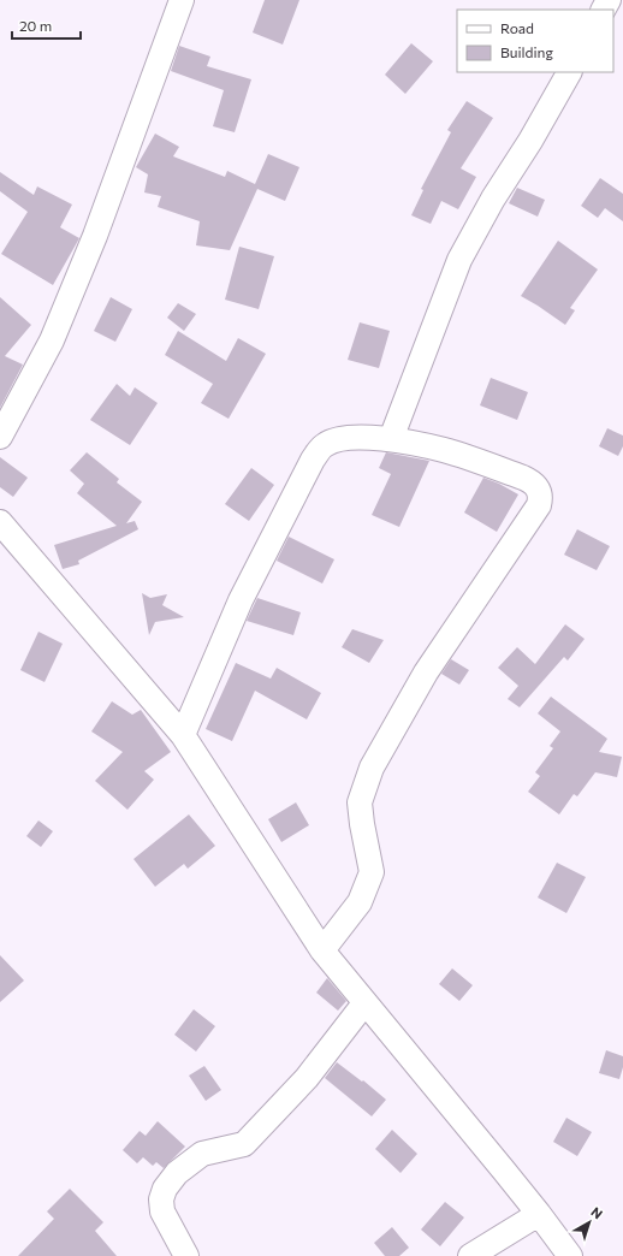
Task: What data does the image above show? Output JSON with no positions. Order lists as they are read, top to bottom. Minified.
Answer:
{"legend":["Road","Building"],"scale_bar":"20 m","north":"top right"}
